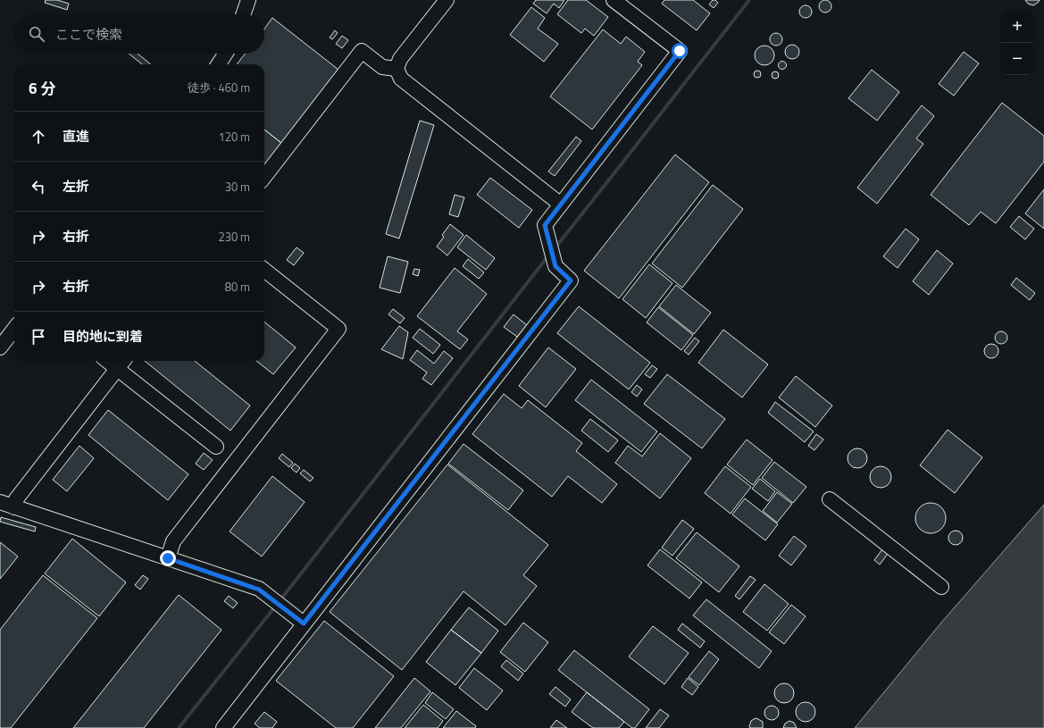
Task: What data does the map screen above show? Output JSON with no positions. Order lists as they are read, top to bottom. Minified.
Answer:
{"page":{"map_buttons":["+","−"],"search":"ここで検索","heading":["6 分","徒歩 · 460 m"],"list":[["直進","120 m"],["左折","30 m"],["右折","230 m"],["右折","80 m"],"目的地に到着"]}}
